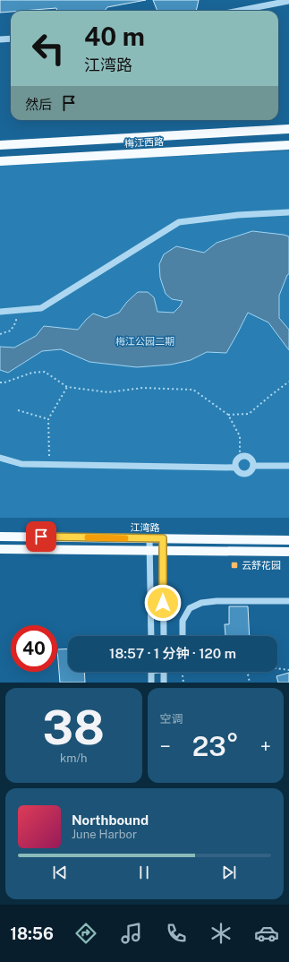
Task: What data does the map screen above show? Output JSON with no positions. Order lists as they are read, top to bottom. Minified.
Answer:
{"streets":{"main road":["梅江西路","江湾路"]},"parks":["梅江公园二期"],"places":{"transit":["云舒花园"]},"page":{"turn":["40 m","江湾路"],"then":"然后","limit":"40","trip":"18:57 · 1 分钟 · 120 m","tile":[["38","km/h"],"空调"],"heat":["−","23°","+"],"song":["Northbound","June Harbor"],"tabs":"18:56"}}
